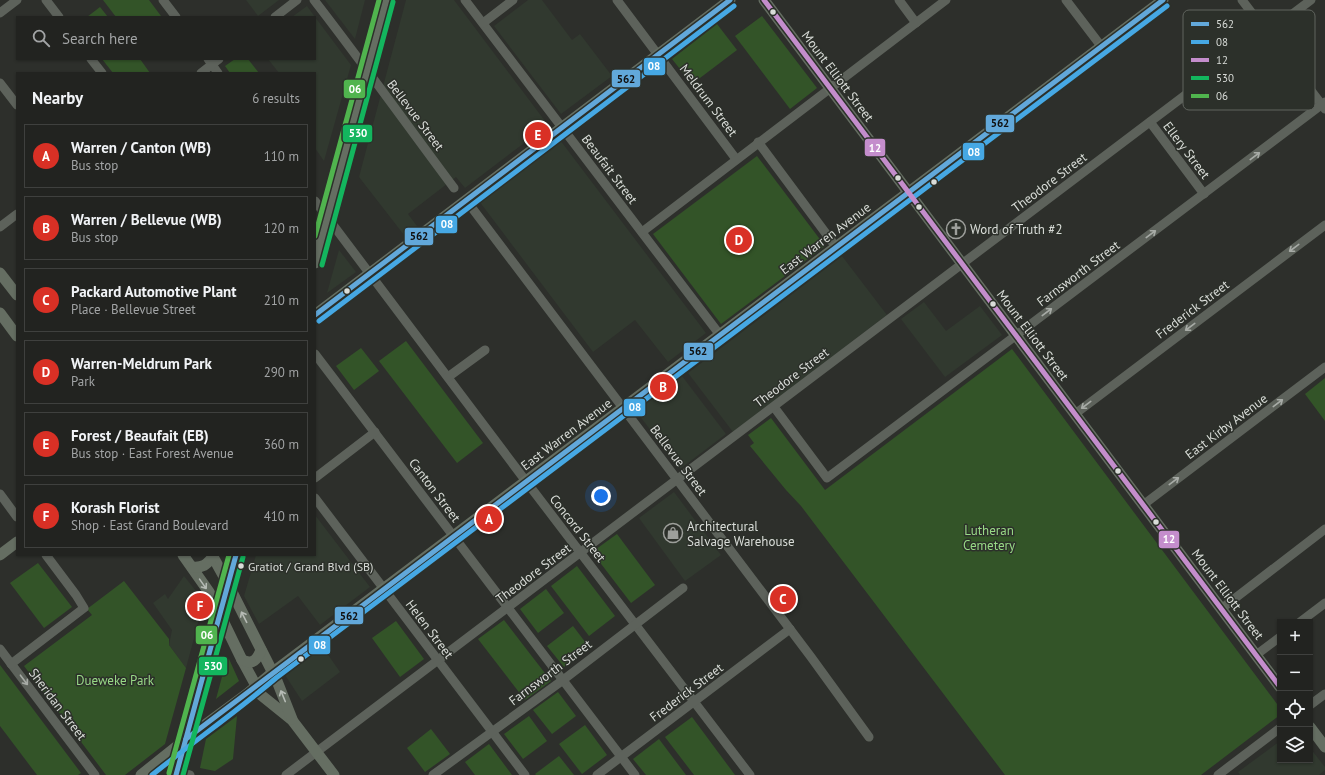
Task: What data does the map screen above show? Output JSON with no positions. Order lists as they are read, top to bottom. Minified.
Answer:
{"streets":{"main road":["Mount Elliott Street","East Warren Avenue"],"street":["Meldrum Street","Bellevue Street","Ellery Street","Beaufait Street","Theodore Street","Farnsworth Street","Frederick Street","East Kirby Avenue","Canton Street","Concord Street","Helen Street","Sheridan Street"]},"crossings":[["Mount Elliott Street","Theodore Street"],["Mount Elliott Street","East Warren Avenue"],["Mount Elliott Street","Farnsworth Street"],["Mount Elliott Street","Frederick Street"],["Mount Elliott Street","East Kirby Avenue"],["Bellevue Street","Theodore Street"],["Bellevue Street","East Warren Avenue"],["Bellevue Street","Frederick Street"],["Ellery Street","Theodore Street"],["Ellery Street","Farnsworth Street"],["Beaufait Street","East Warren Avenue"],["Theodore Street","Farnsworth Street"],["Theodore Street","Canton Street"],["Theodore Street","Concord Street"],["Theodore Street","Helen Street"],["East Warren Avenue","Canton Street"],["East Warren Avenue","Concord Street"],["East Warren Avenue","Helen Street"],["Farnsworth Street","Canton Street"],["Farnsworth Street","Concord Street"],["Farnsworth Street","Helen Street"],["Frederick Street","Canton Street"],["Frederick Street","Concord Street"]],"one_way":["Farnsworth Street","Frederick Street","East Kirby Avenue","Sheridan Street"],"parks":["Lutheran Cemetery","Dueweke Park"],"places":{"church":["Word of Truth #2"],"shop":["Architectural Salvage Warehouse"],"other":["Gratiot / Grand Blvd (SB)"]},"lines":["transit line 562","transit line 12","transit line 06","transit line 530","transit line 08"],"legend":["562","08","12","530","06"],"page":{"search":"Search here","heading":["Nearby","6 results"],"pins":["E","D","B","A","C","F"],"list":[{"mark":"A","name":"Warren / Canton (WB)","note":"Bus stop","value":"110 m"},{"mark":"B","name":"Warren / Bellevue (WB)","note":"Bus stop","value":"120 m"},{"mark":"C","name":"Packard Automotive Plant","note":"Place · Bellevue Street","value":"210 m"},{"mark":"D","name":"Warren-Meldrum Park","note":"Park","value":"290 m"},{"mark":"E","name":"Forest / Beaufait (EB)","note":"Bus stop · East Forest Avenue","value":"360 m"},{"mark":"F","name":"Korash Florist","note":"Shop · East Grand Boulevard","value":"410 m"}],"map_buttons":["+","−"]}}
